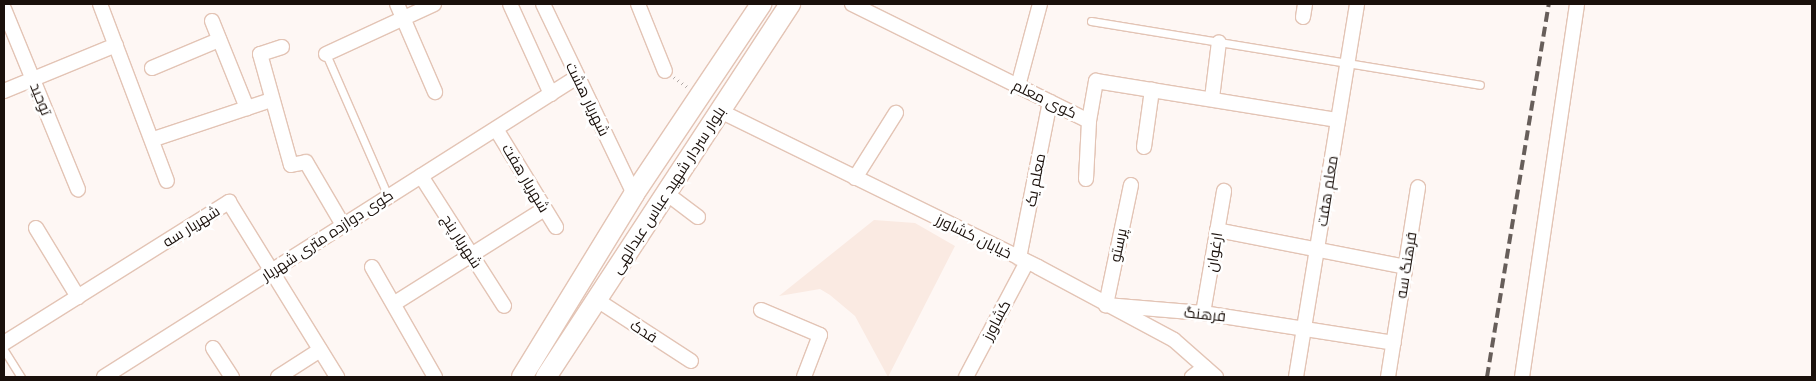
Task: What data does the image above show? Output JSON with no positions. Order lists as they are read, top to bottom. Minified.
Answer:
{"streets":{"street":["توحید","شهریار هشت","کوی معلم","شهریار هفت","معلم یک","بلوار سردار شهید عباس عبدالهی","معلم هفت","شهریار سه","کوی دوازده متری شهریار","خیابان کشاورز","شهریار پنج","پرستو","ارغوان","فرهنگ سه","فرهنگ","کشاورز","فدک"]},"crossings":[["شهریار هشت","بلوار سردار شهید عباس عبدالهی"],["شهریار هشت","کوی دوازده متری شهریار"],["کوی معلم","معلم یک"],["کوی معلم","معلم هفت"],["شهریار هفت","کوی دوازده متری شهریار"],["معلم یک","خیابان کشاورز"],["معلم یک","کشاورز"],["بلوار سردار شهید عباس عبدالهی","خیابان کشاورز"],["بلوار سردار شهید عباس عبدالهی","فدک"],["معلم هفت","فرهنگ"],["شهریار سه","کوی دوازده متری شهریار"],["کوی دوازده متری شهریار","شهریار پنج"],["خیابان کشاورز","پرستو"],["خیابان کشاورز","فرهنگ"],["خیابان کشاورز","کشاورز"],["پرستو","فرهنگ"],["ارغوان","فرهنگ"]]}
